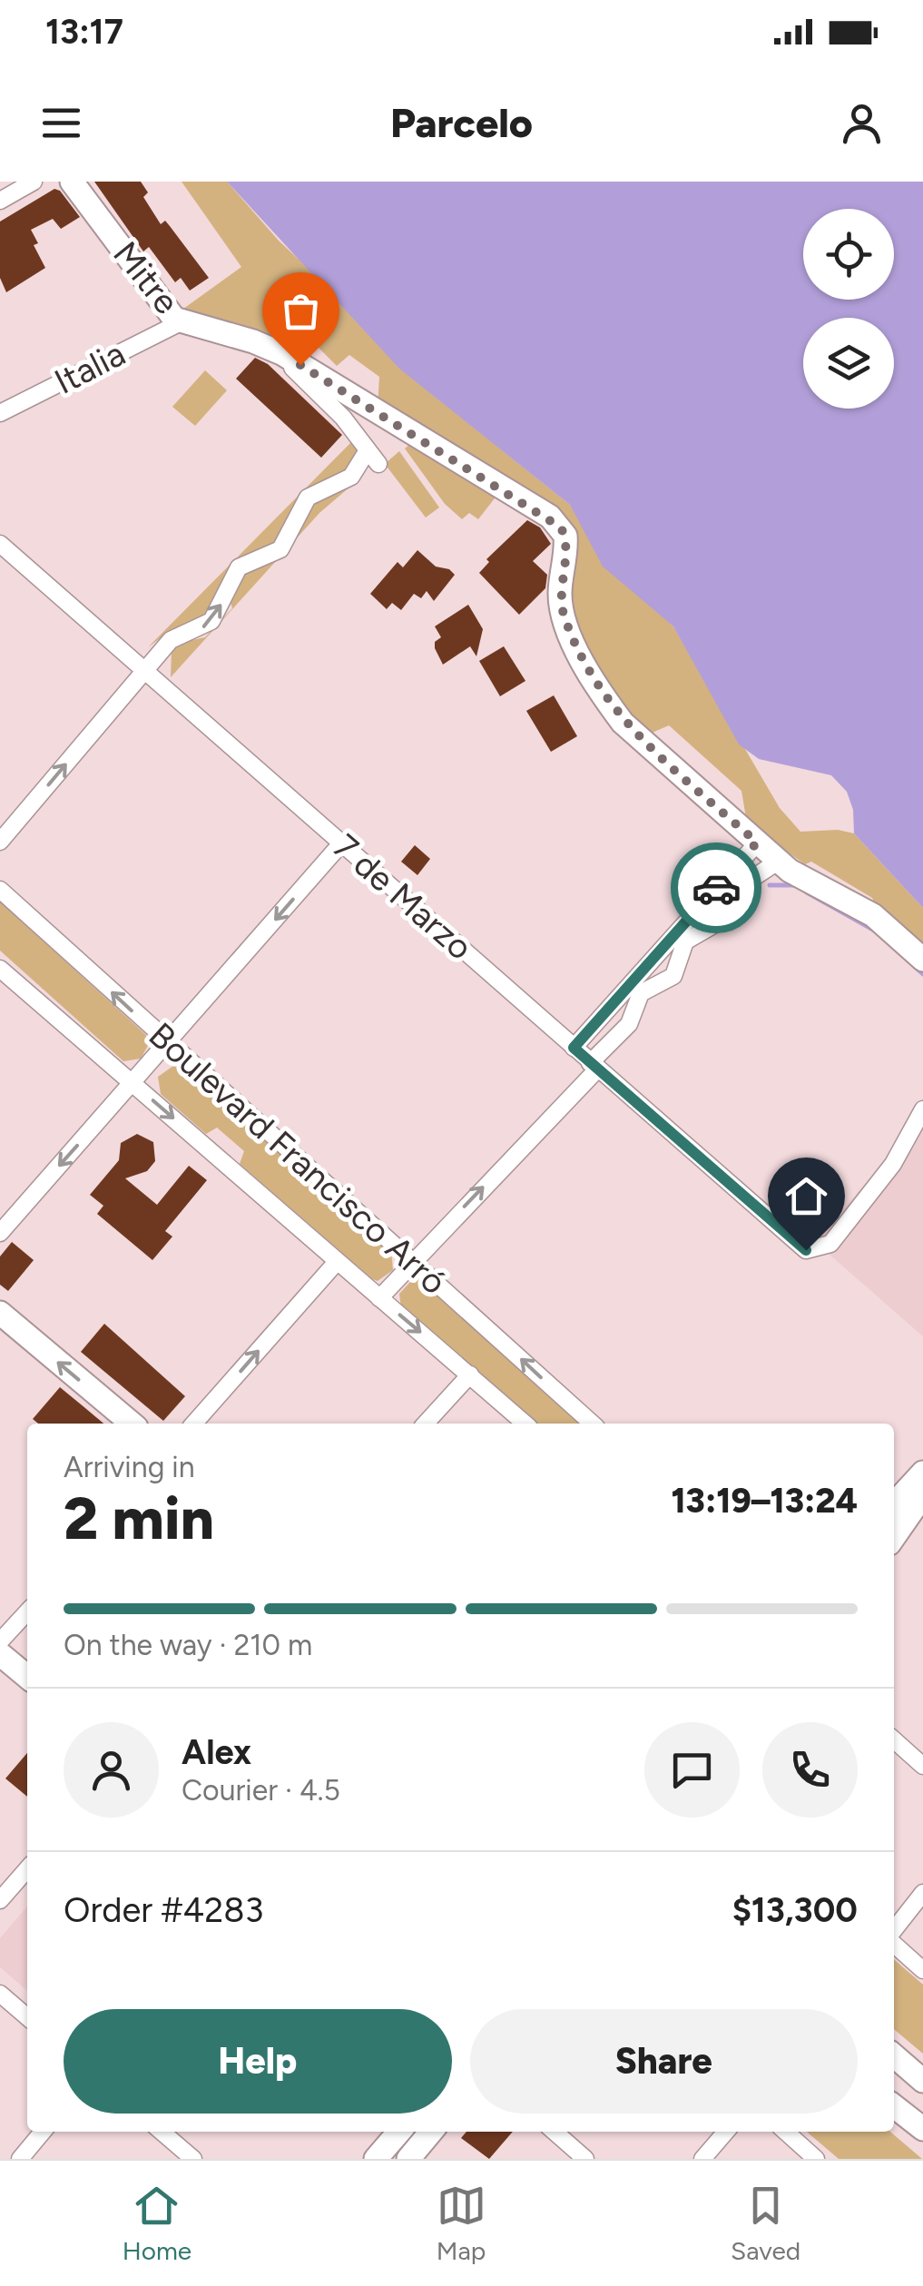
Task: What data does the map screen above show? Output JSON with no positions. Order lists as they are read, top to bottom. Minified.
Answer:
{"streets":{"street":["Mitre","Italia","7 de Marzo","Boulevard Francisco Arró"]},"crossings":[["Mitre","Italia"]],"page":{"status":"13:17","header":"Parcelo","heading":["2 min","Arriving in","13:19–13:24"],"panel":["Alex","Courier · 4.5","Order #4283","$13,300"],"bar":"On the way · 210 m","buttons":["Help","Share"],"tabs":["Home","Map","Saved"]}}
